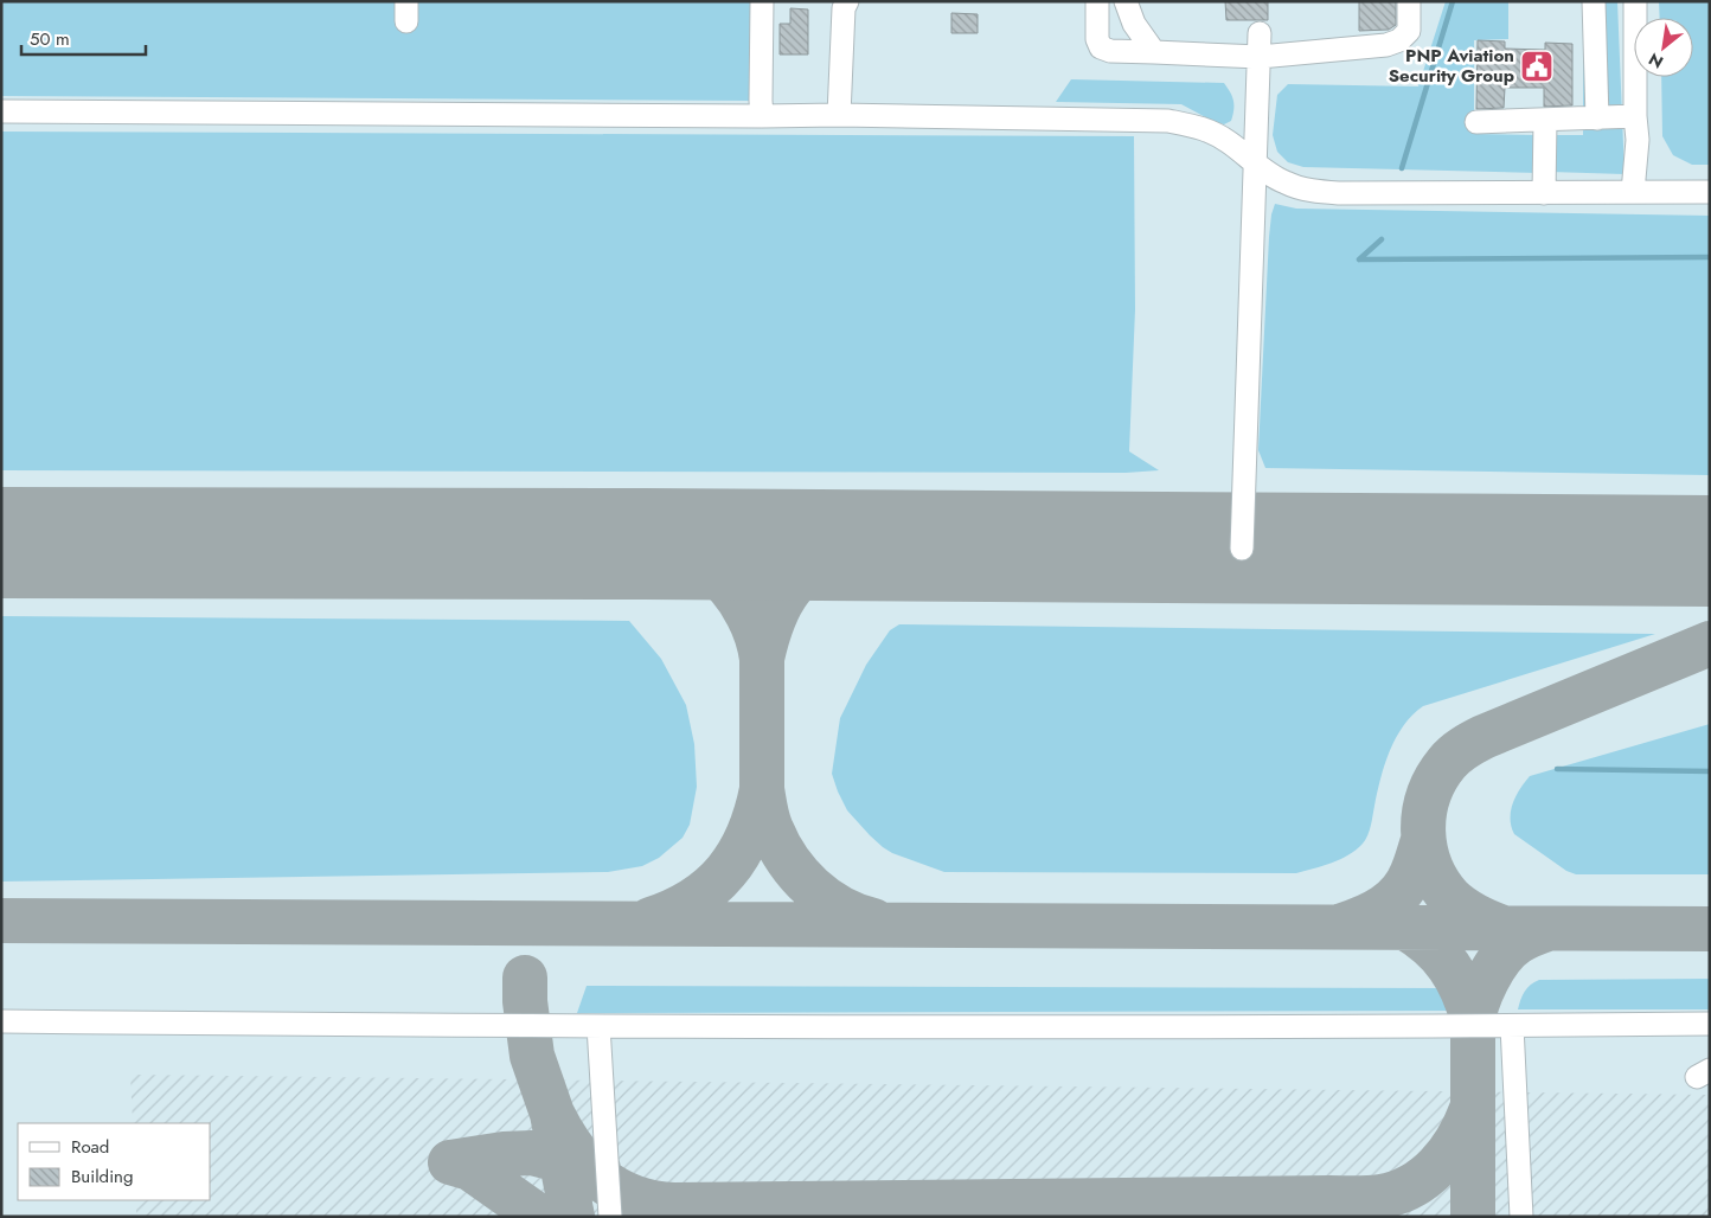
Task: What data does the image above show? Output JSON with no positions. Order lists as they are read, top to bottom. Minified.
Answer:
{"places":{"public building":["PNP Aviation Security Group"]},"legend":["Road","Building"],"scale_bar":"50 m","north":"bottom left"}
